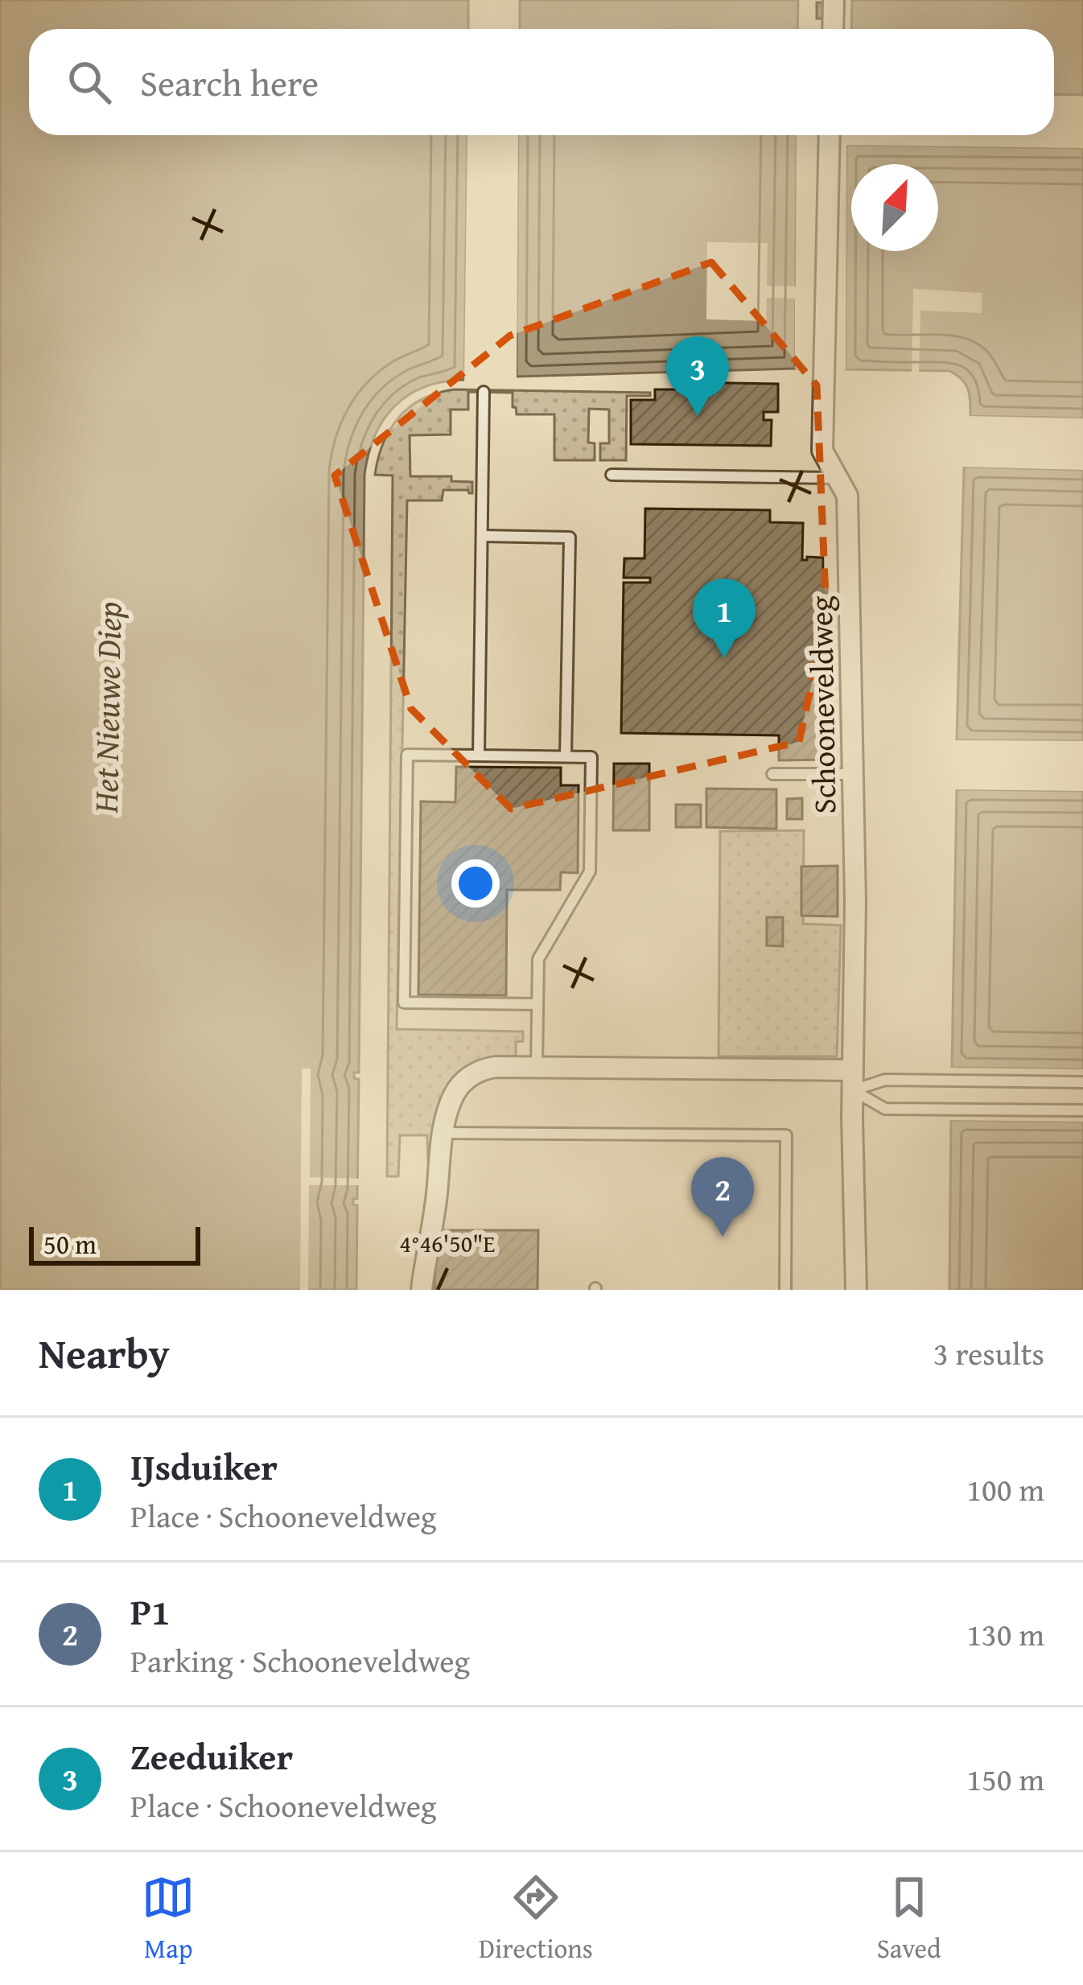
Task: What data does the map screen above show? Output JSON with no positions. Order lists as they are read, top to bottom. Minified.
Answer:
{"streets":{"street":["Schooneveldweg"]},"water":["Het Nieuwe Diep"],"scale_bar":"50 m","north":"top right","page":{"search":"Search here","pins":["3","1","2"],"scale":"50 m","heading":["Nearby","3 results"],"list":[{"mark":"1","name":"IJsduiker","note":"Place · Schooneveldweg","value":"100 m"},{"mark":"2","name":"P1","note":"Parking · Schooneveldweg","value":"130 m"},{"mark":"3","name":"Zeeduiker","note":"Place · Schooneveldweg","value":"150 m"}],"nav":["Map","Directions","Saved"]},"coordinates":["4°46'50\"E"]}
